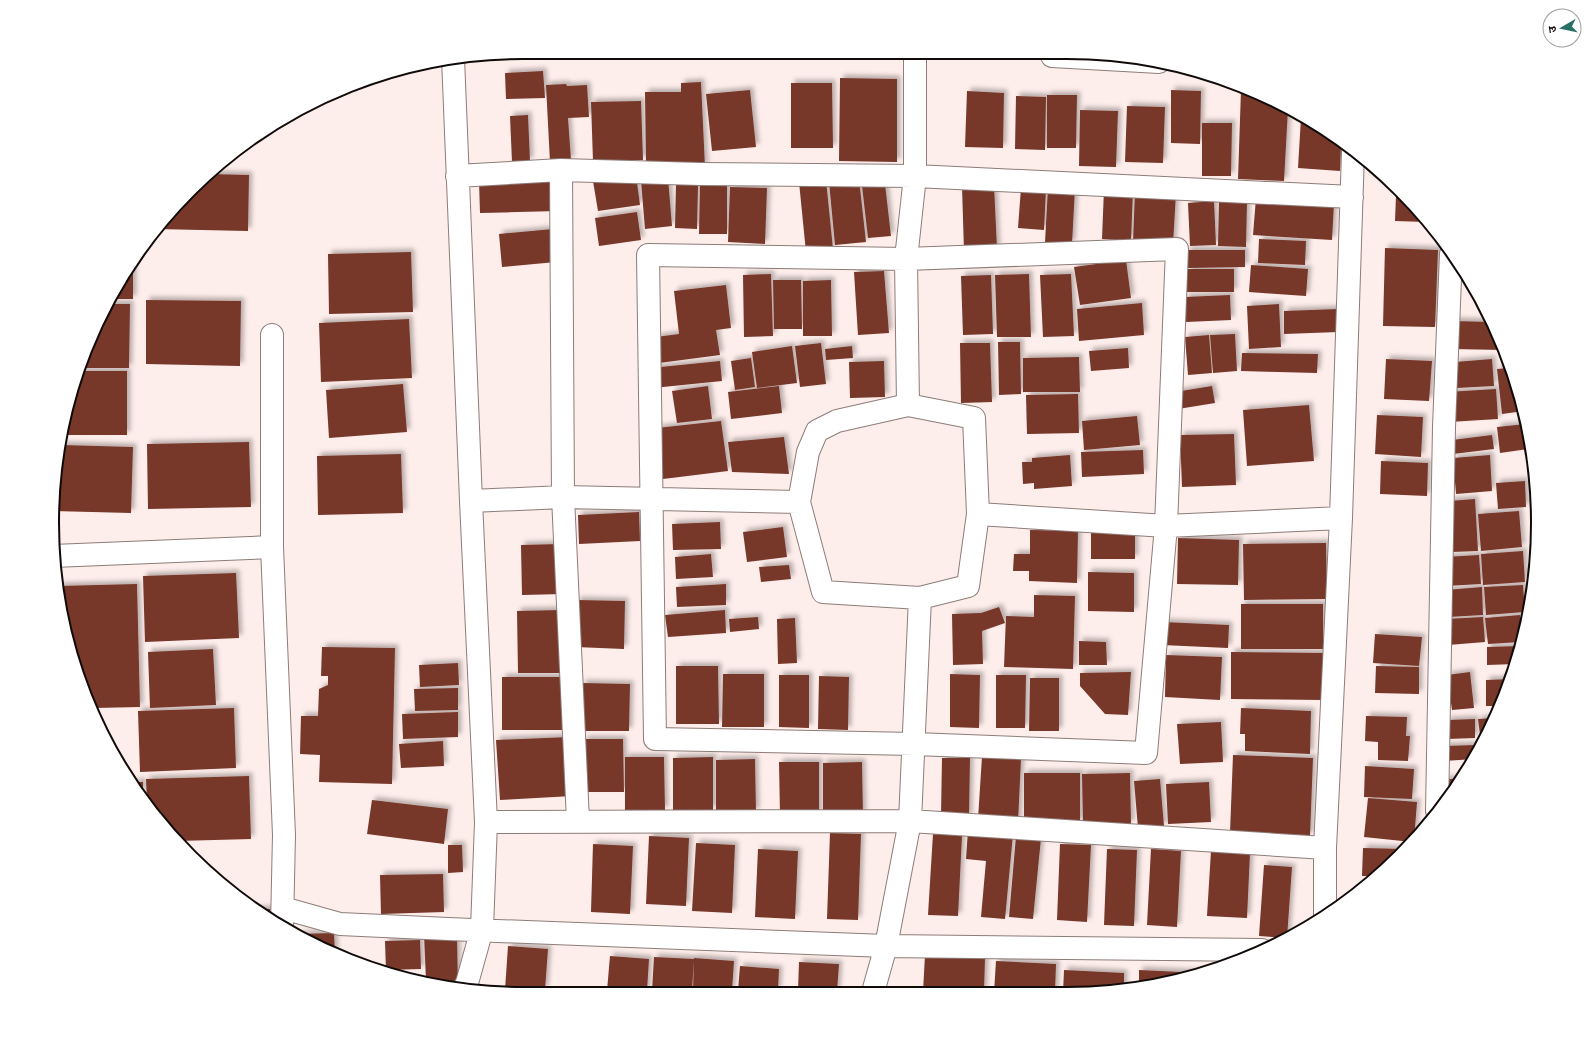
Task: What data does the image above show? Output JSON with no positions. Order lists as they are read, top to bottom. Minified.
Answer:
{"north":"left"}
